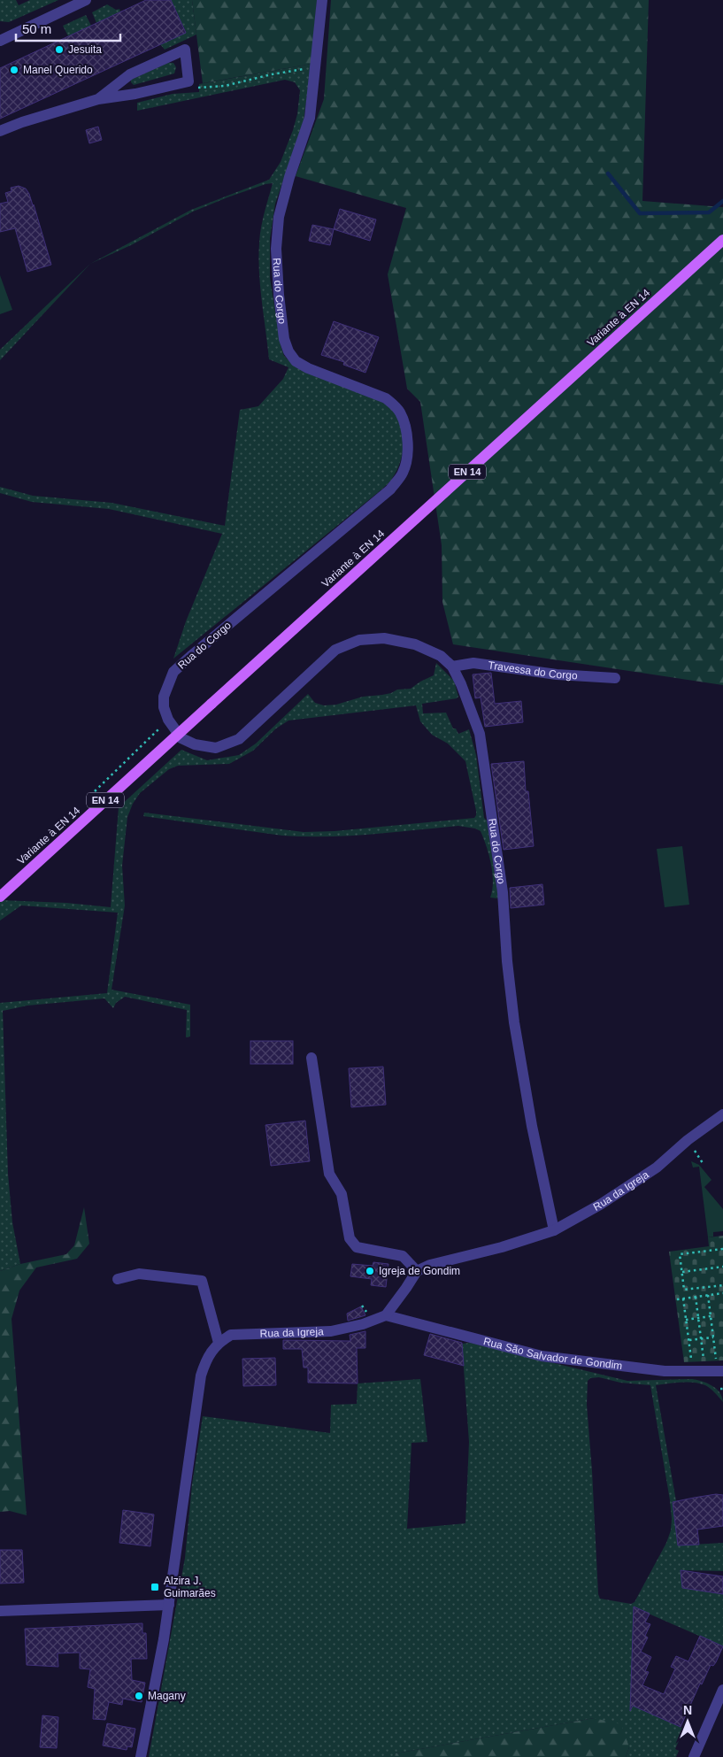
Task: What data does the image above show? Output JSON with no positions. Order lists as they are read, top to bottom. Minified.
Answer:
{"streets":{"main road":["Variante à EN 14","EN 14"],"street":["Rua do Corgo","Travessa do Corgo","Rua da Igreja","Rua São Salvador de Gondim"]},"crossings":[["Rua do Corgo","Travessa do Corgo"],["Rua do Corgo","Rua da Igreja"],["Rua da Igreja","Rua São Salvador de Gondim"]],"places":{"other":["Jesuita","Manel Querido","Igreja de Gondim","Magany"],"transit":["Alzira J. Guimarães"]},"scale_bar":"50 m","north":"top"}
